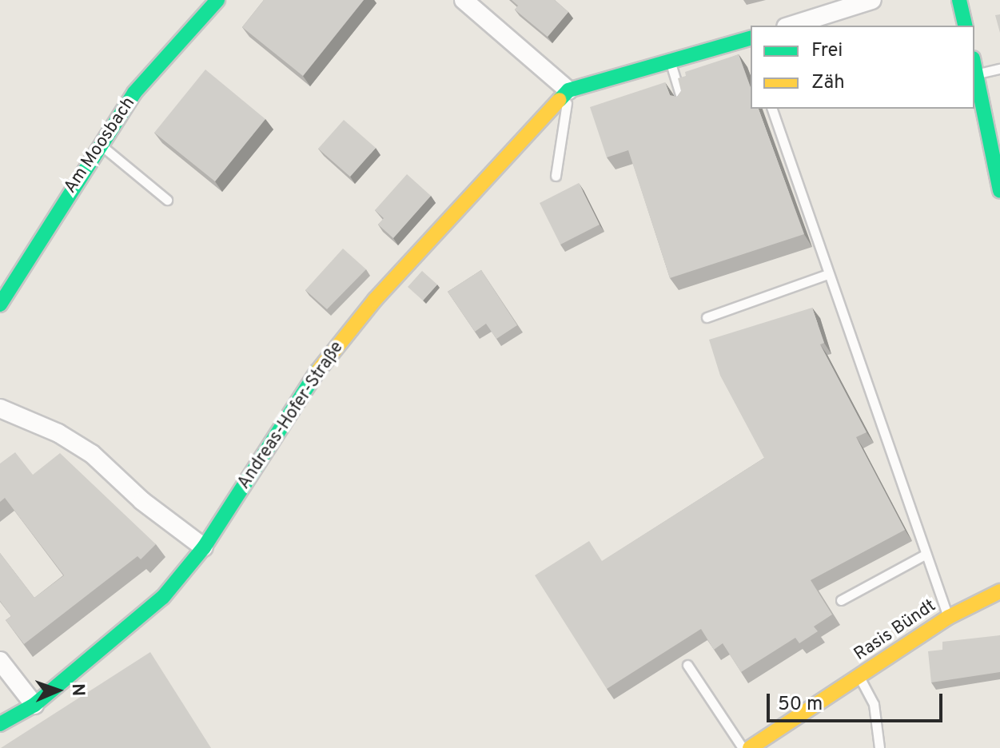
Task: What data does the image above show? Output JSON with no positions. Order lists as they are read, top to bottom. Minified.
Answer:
{"streets":{"street":["Am Moosbach","Andreas-Hofer-Straße","Rasis Bündt"]},"legend":["Frei","Zäh"],"scale_bar":"50 m","north":"right"}
